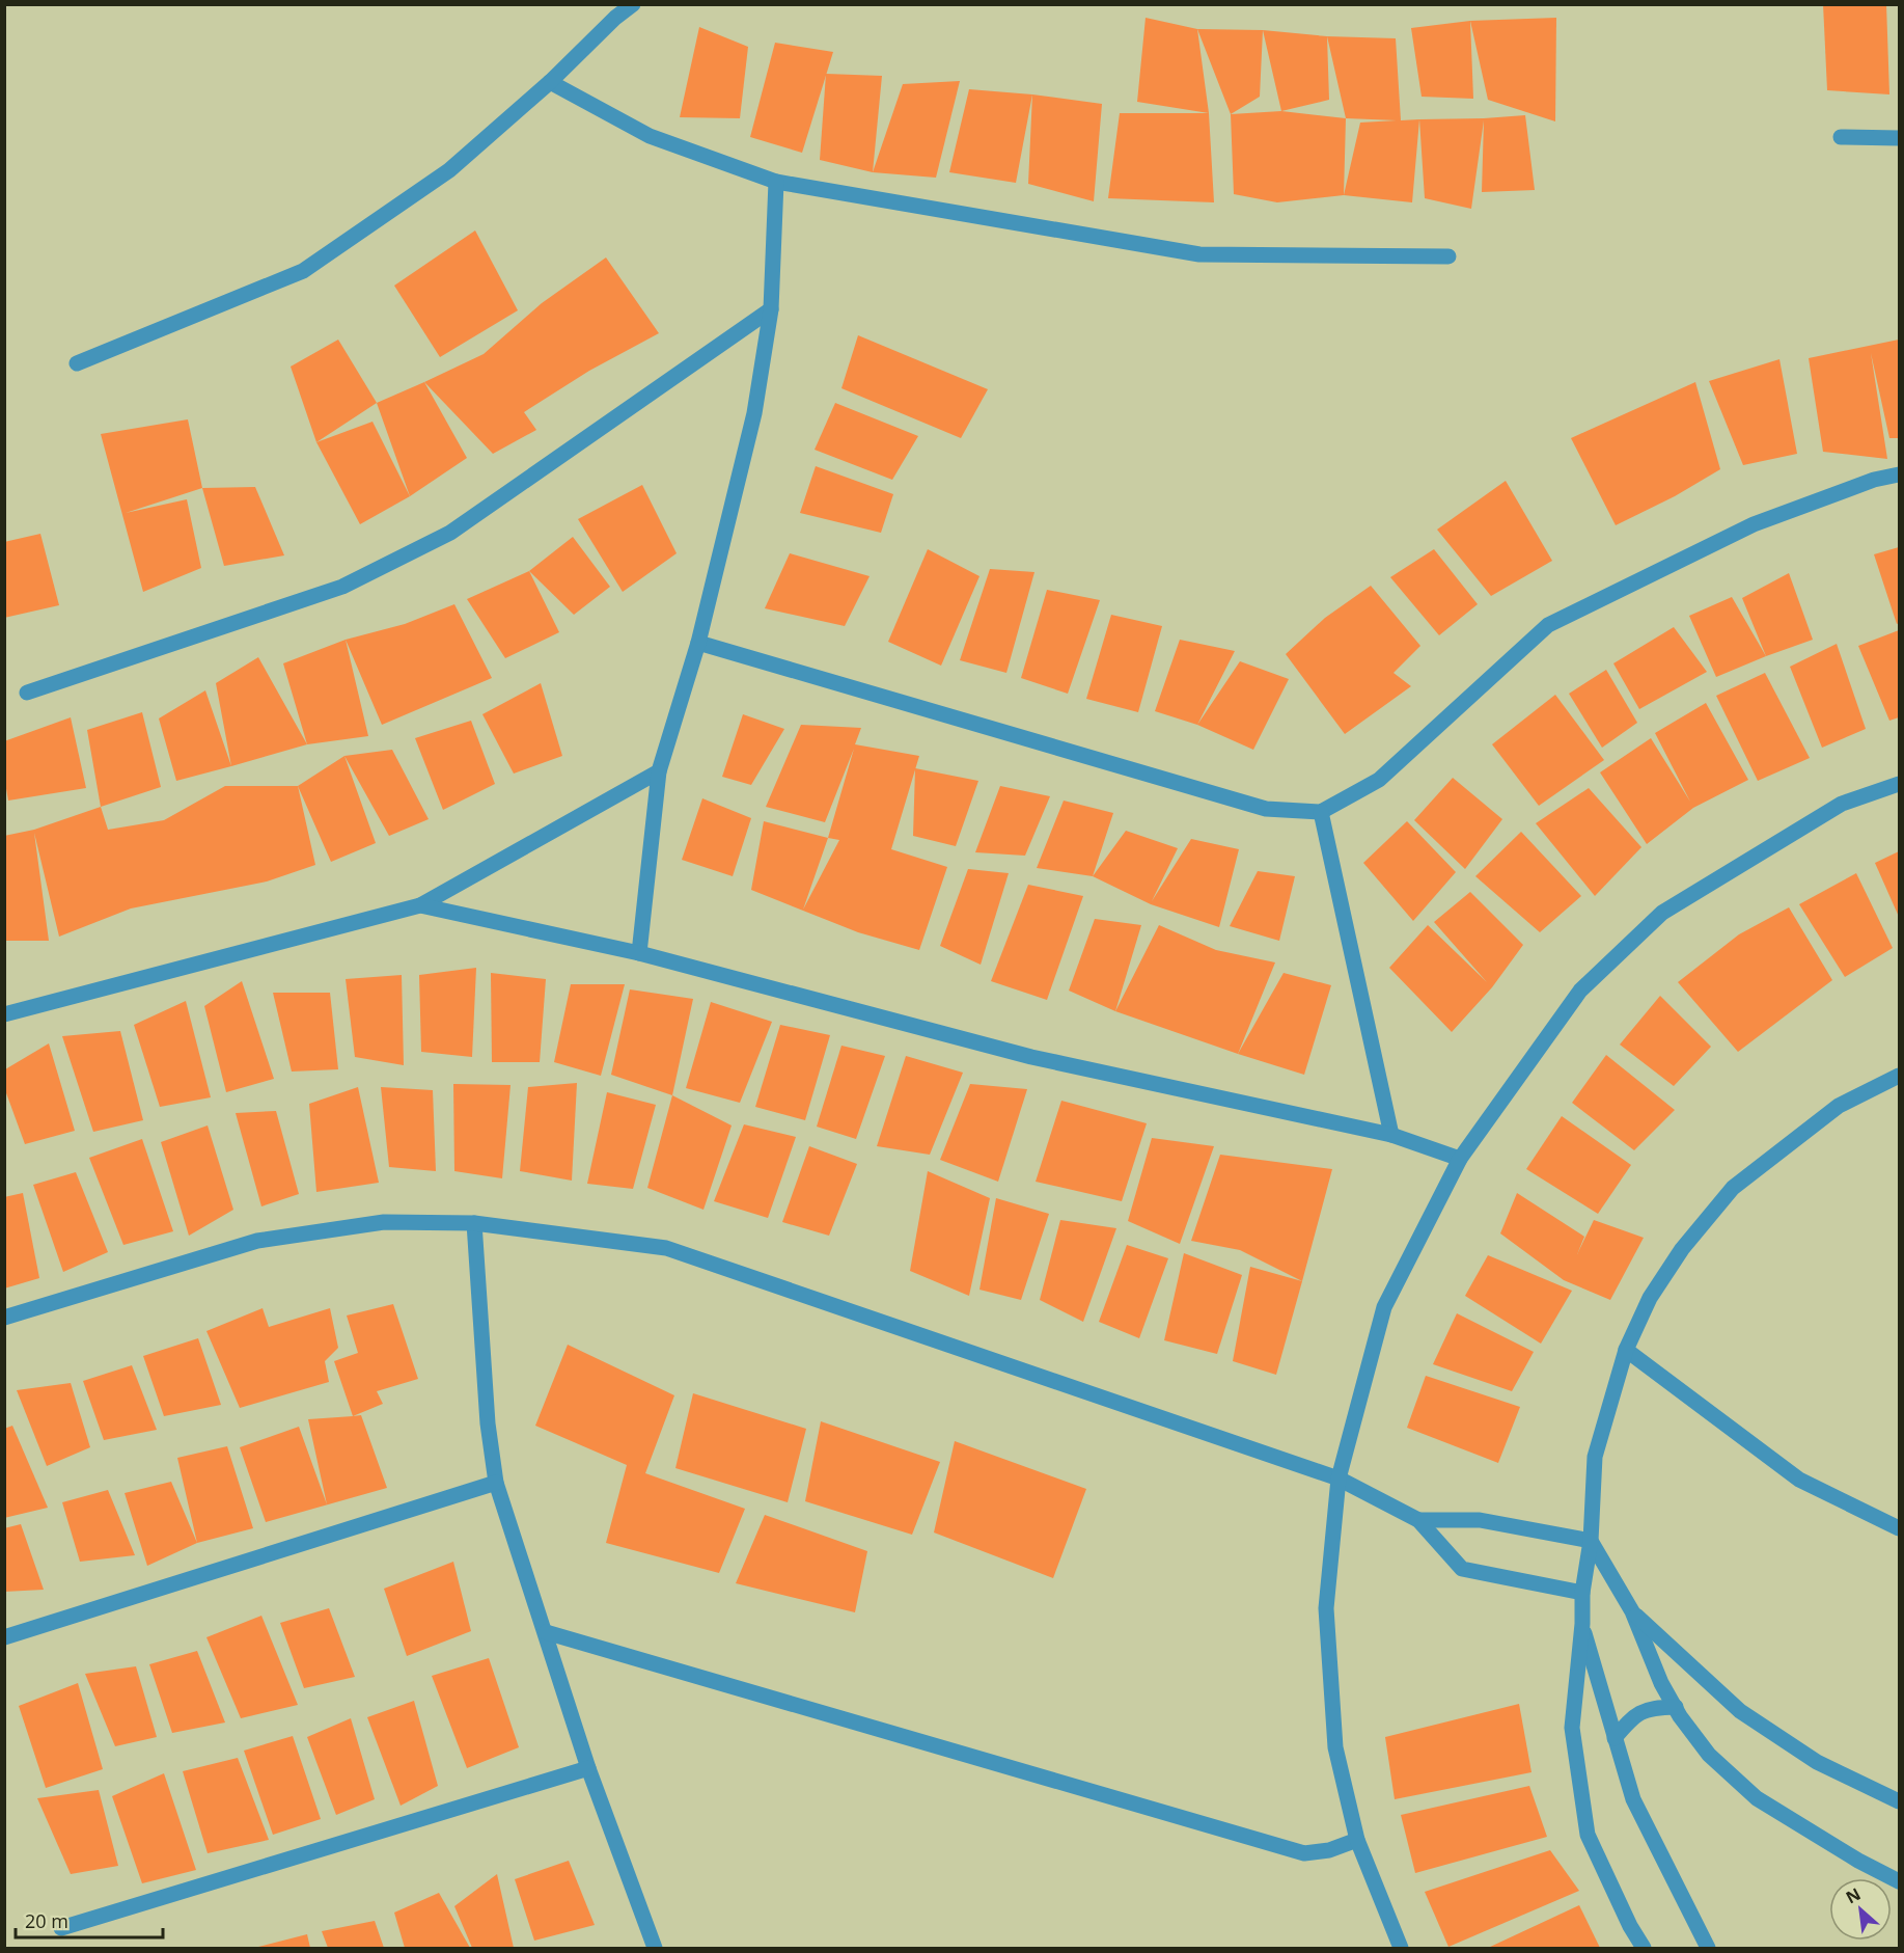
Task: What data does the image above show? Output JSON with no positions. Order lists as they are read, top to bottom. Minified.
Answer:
{"scale_bar":"20 m","north":"top left"}
